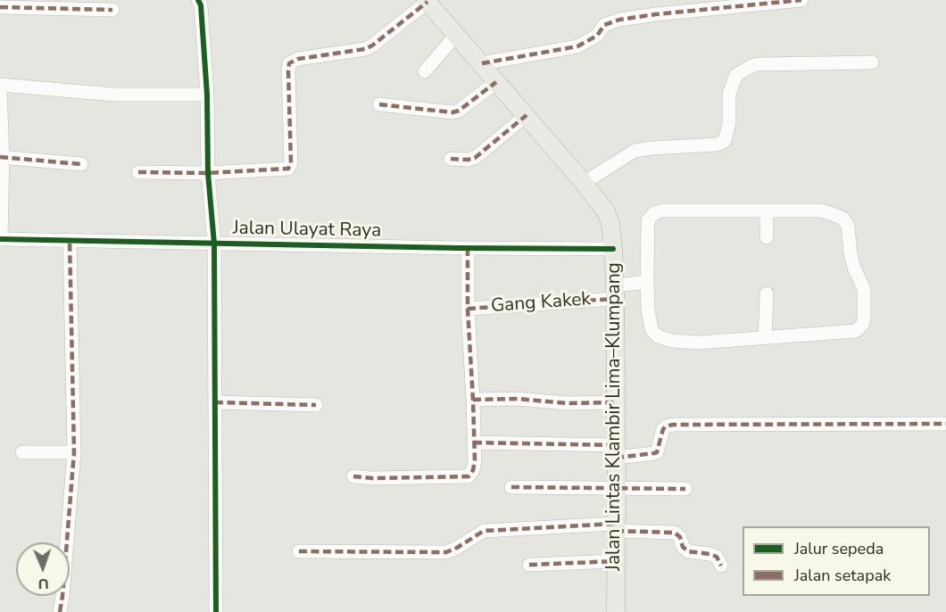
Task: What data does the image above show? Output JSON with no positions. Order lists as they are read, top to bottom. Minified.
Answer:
{"streets":{"main road":["Jalan Lintas Klambir Lima–Klumpang"],"street":["Jalan Ulayat Raya","Gang Kakek"]},"crossings":[["Jalan Ulayat Raya","Jalan Lintas Klambir Lima–Klumpang"],["Gang Kakek","Jalan Lintas Klambir Lima–Klumpang"]],"legend":["Jalur sepeda","Jalan setapak"],"north":"bottom"}
